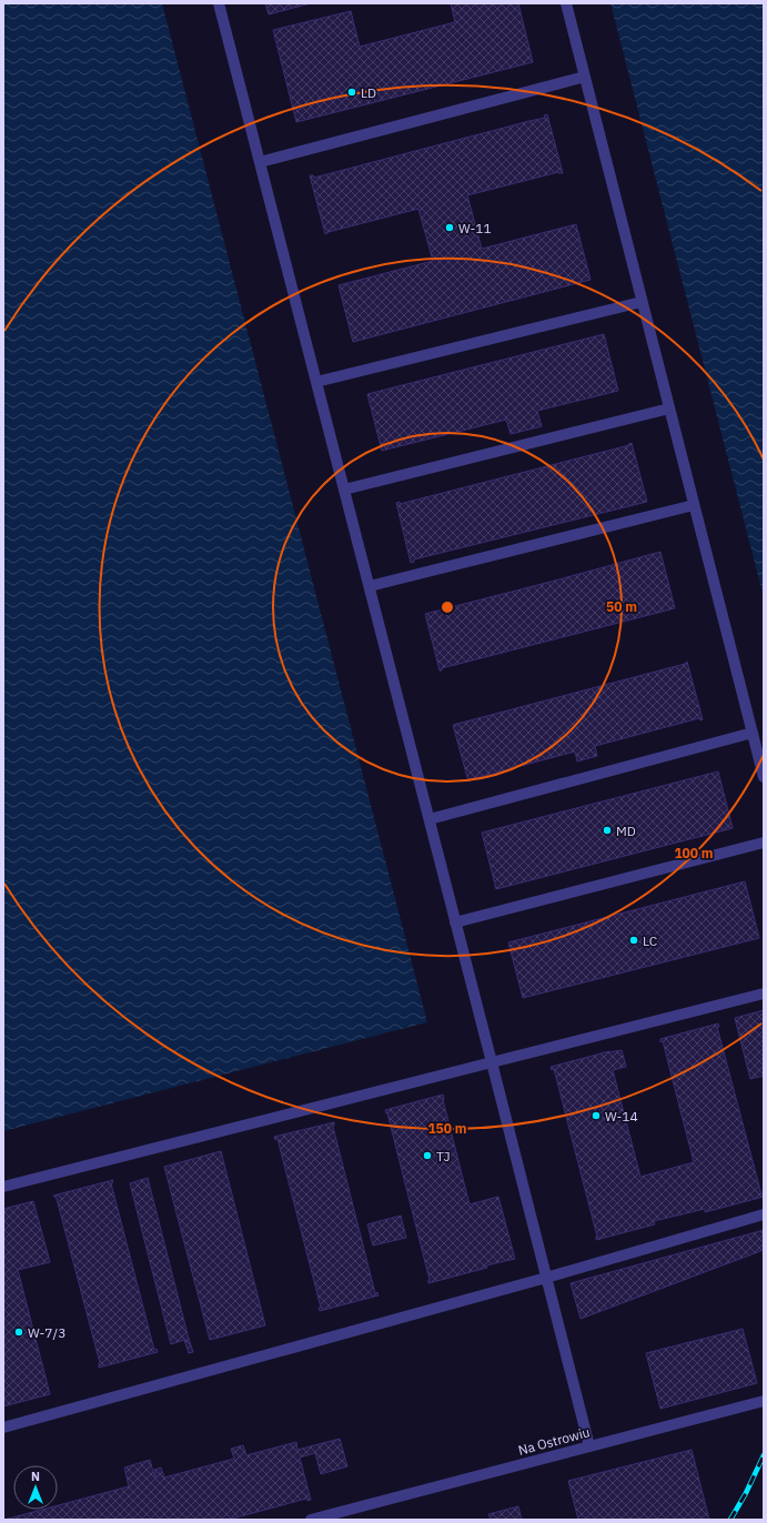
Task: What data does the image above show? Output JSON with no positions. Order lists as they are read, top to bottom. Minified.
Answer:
{"streets":{"lane":["Na Ostrowiu"]},"places":["LD","W-11","MD","LC","W-14","TJ","W-7/3"],"north":"top","rings":["50 m","100 m","150 m"]}
